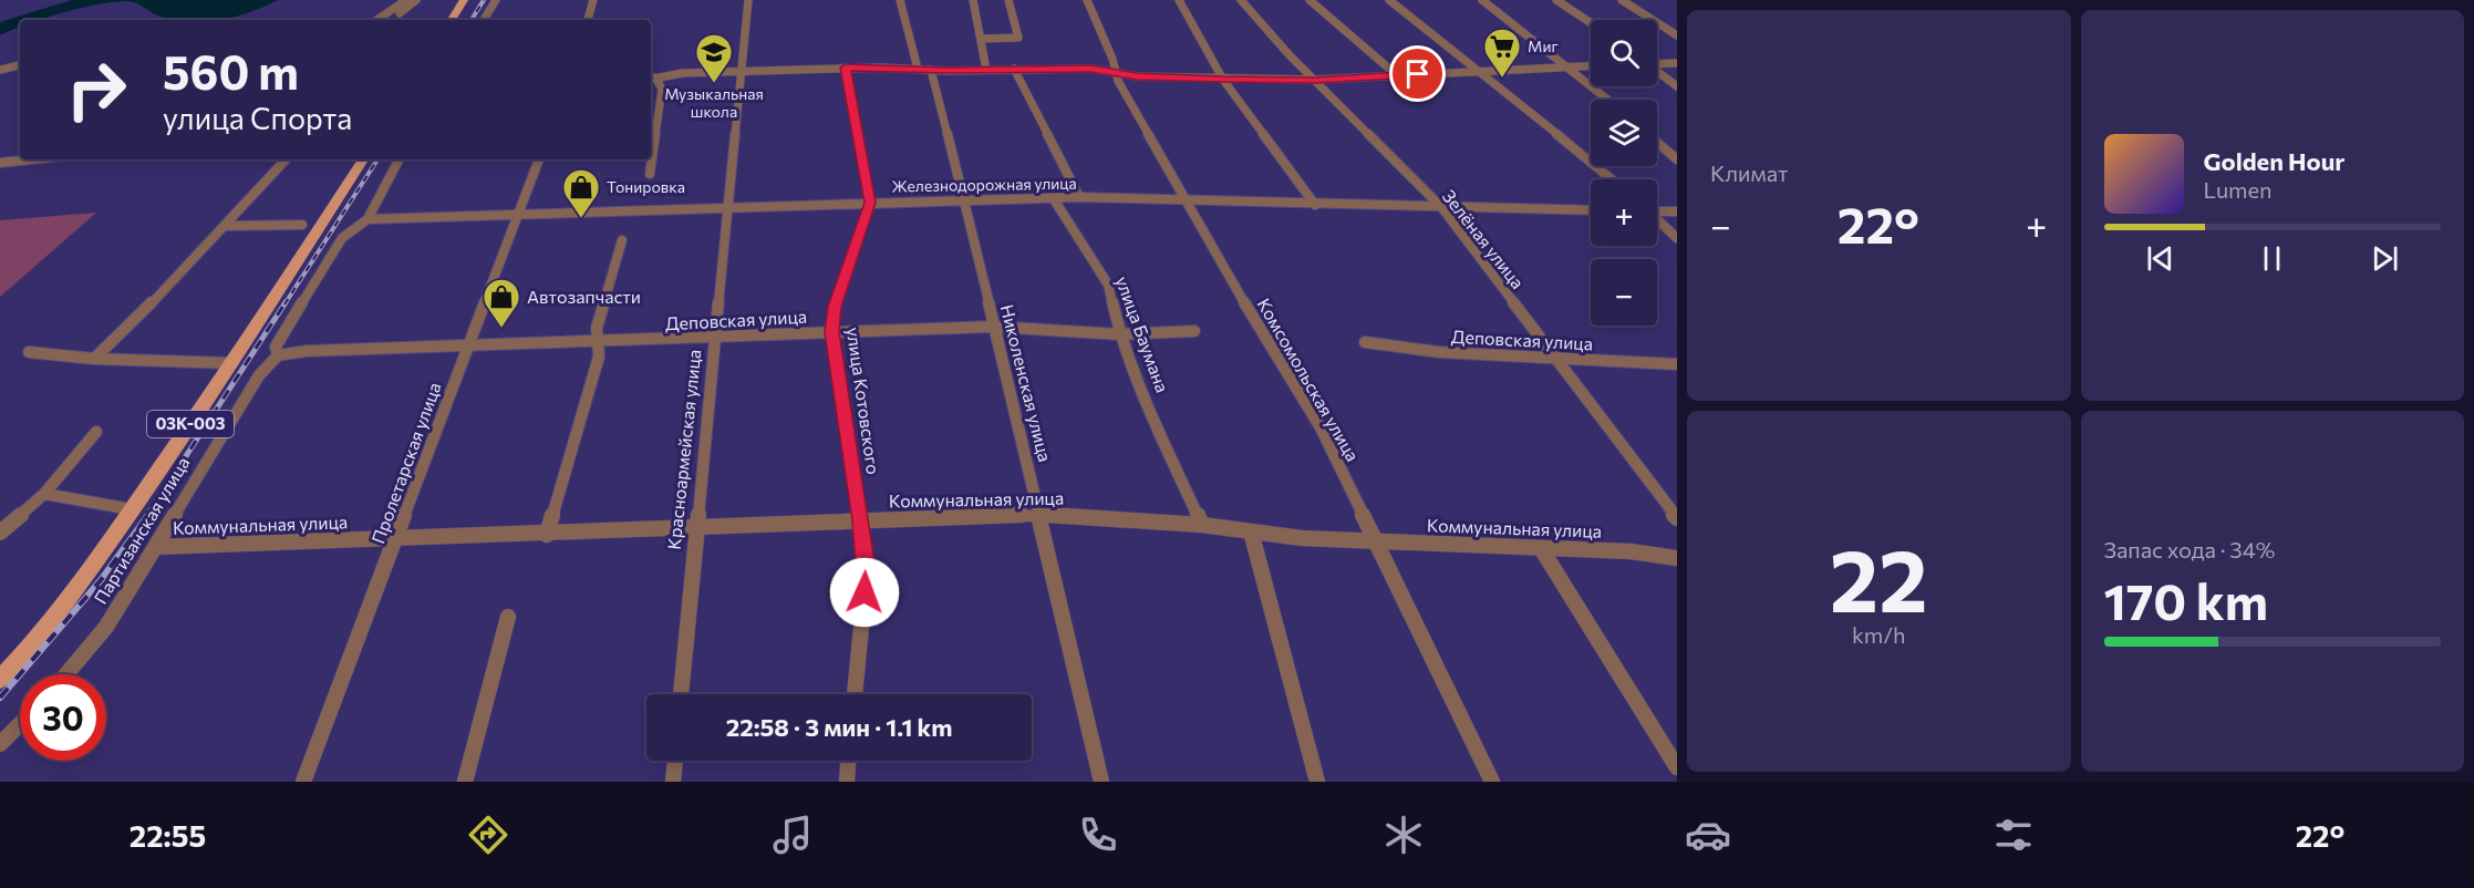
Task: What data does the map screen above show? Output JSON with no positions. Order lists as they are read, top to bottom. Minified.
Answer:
{"streets":{"main road":["03К-003","Партизанская улица"],"street":["Железнодорожная улица","Зелёная улица","Деповская улица","улица Баумана","Комсомольская улица","Николенская улица","улица Котовского","Красноармейская улица","Пролетарская улица","Коммунальная улица"]},"crossings":[["Железнодорожная улица","Зелёная улица"],["Железнодорожная улица","улица Баумана"],["Железнодорожная улица","Комсомольская улица"],["Железнодорожная улица","Николенская улица"],["Железнодорожная улица","улица Котовского"],["Железнодорожная улица","Красноармейская улица"],["Железнодорожная улица","Пролетарская улица"],["Железнодорожная улица","Партизанская улица"],["Зелёная улица","Деповская улица"],["Деповская улица","улица Баумана"],["Деповская улица","Николенская улица"],["Деповская улица","улица Котовского"],["Деповская улица","Красноармейская улица"],["Деповская улица","Пролетарская улица"],["Деповская улица","Партизанская улица"],["улица Баумана","Коммунальная улица"],["Комсомольская улица","Коммунальная улица"],["Николенская улица","Коммунальная улица"],["улица Котовского","Коммунальная улица"],["Красноармейская улица","Коммунальная улица"],["Пролетарская улица","Коммунальная улица"],["Коммунальная улица","Партизанская улица"]],"places":{"supermarket":["Миг"],"school or university":["Музыкальная школа"],"shop":["Тонировка","Автозапчасти"]},"page":{"tile":["Климат",["22","km/h"],["Запас хода · 34%","170 km"]],"map_buttons":["+","−"],"turn":["560 m","улица Спорта"],"song":["Golden Hour","Lumen"],"heat":["−","22°","+"],"limit":"30","trip":"22:58 · 3 мин · 1.1 km","tabs":["22:55","22°"]}}
